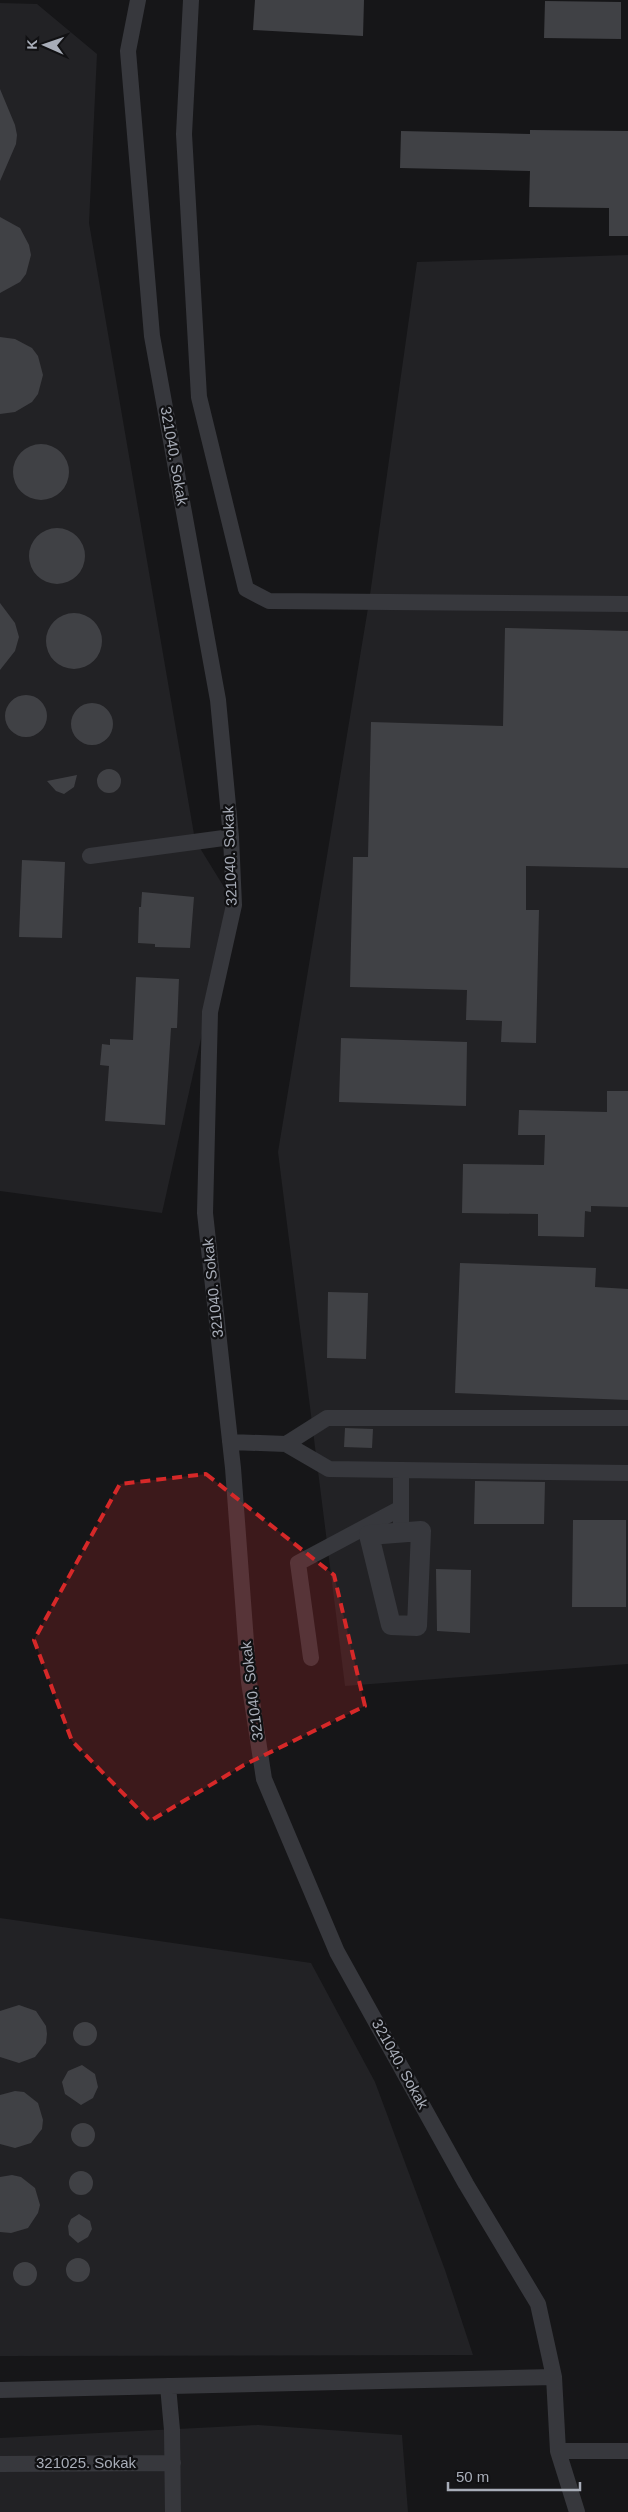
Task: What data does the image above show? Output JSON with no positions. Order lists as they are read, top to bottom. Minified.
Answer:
{"streets":{"street":["321040. Sokak","321025. Sokak"]},"scale_bar":"50 m","north":"left"}
